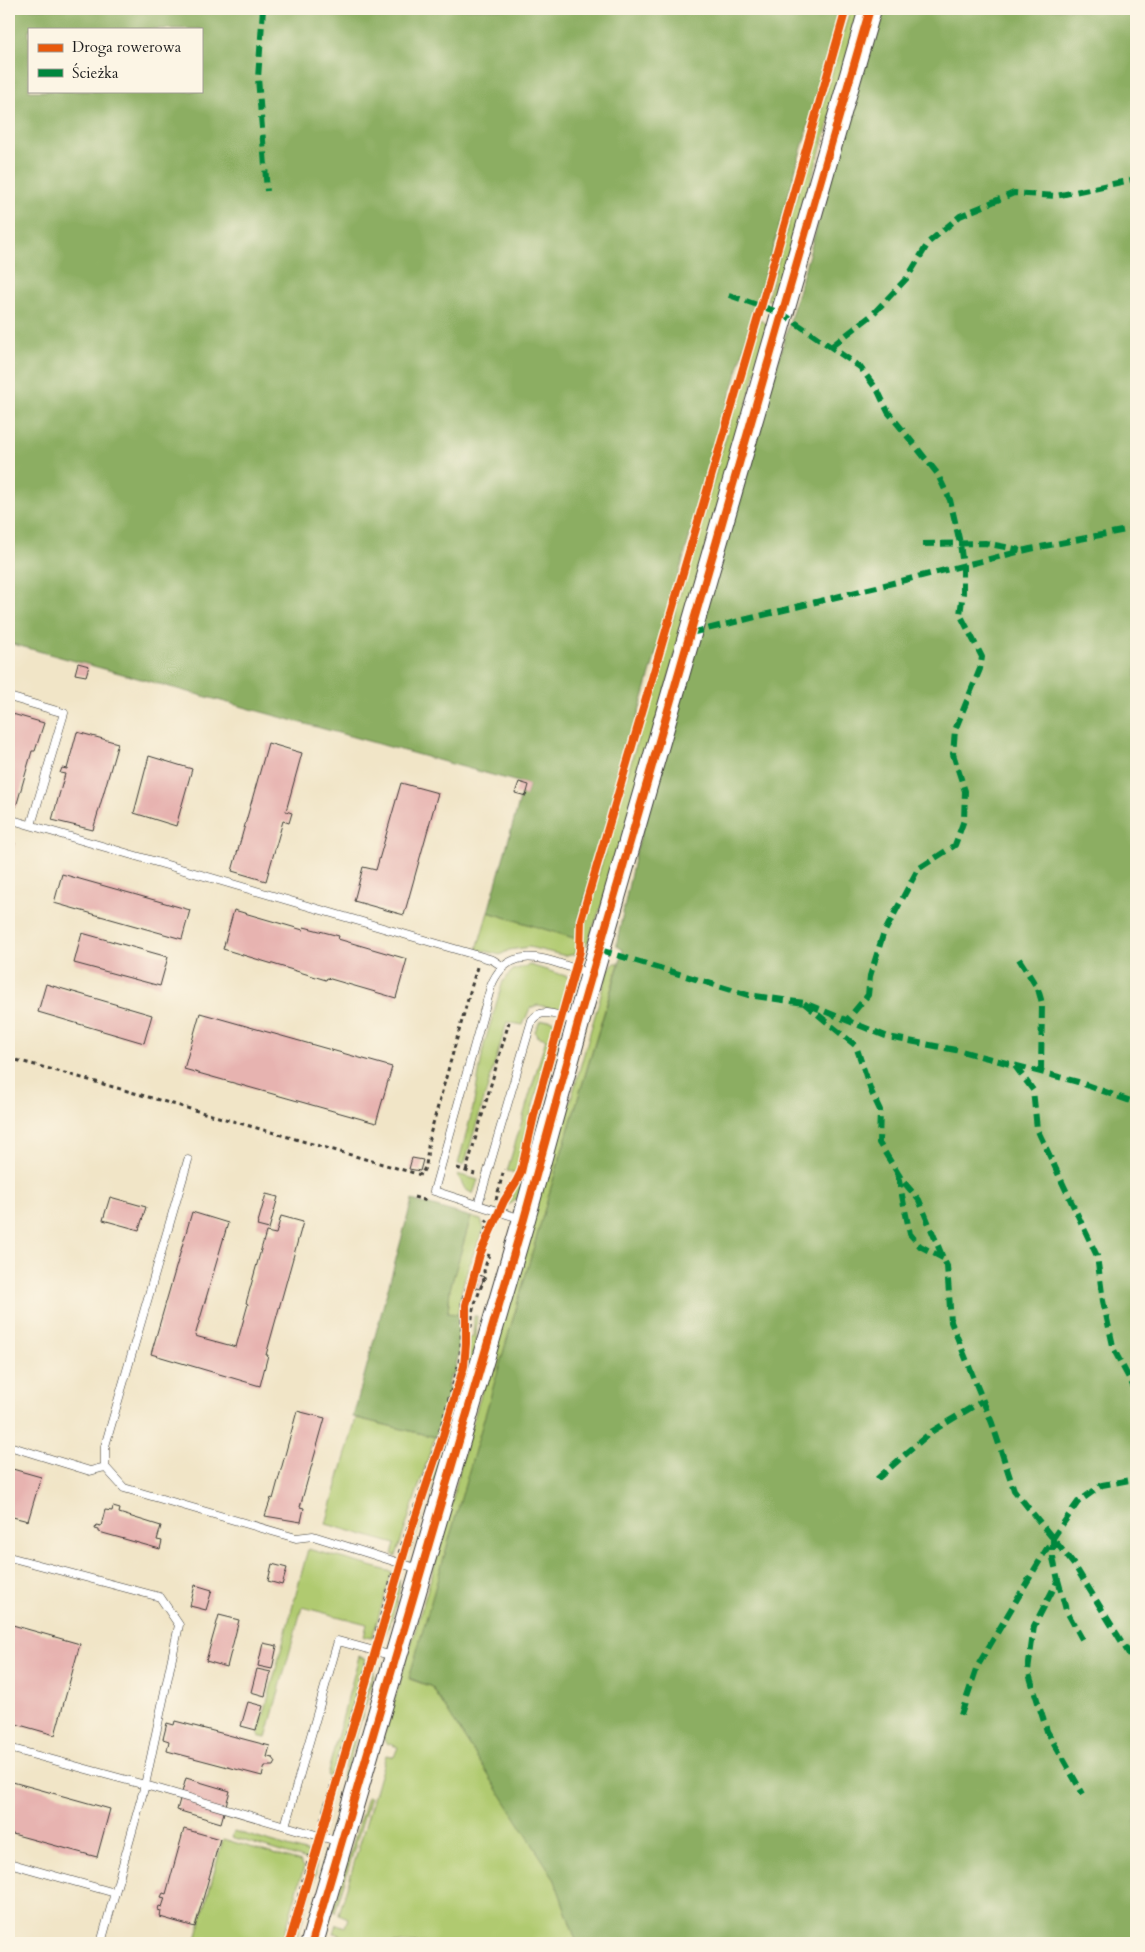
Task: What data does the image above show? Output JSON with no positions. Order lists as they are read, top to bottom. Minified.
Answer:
{"legend":["Droga rowerowa","Ścieżka"]}
